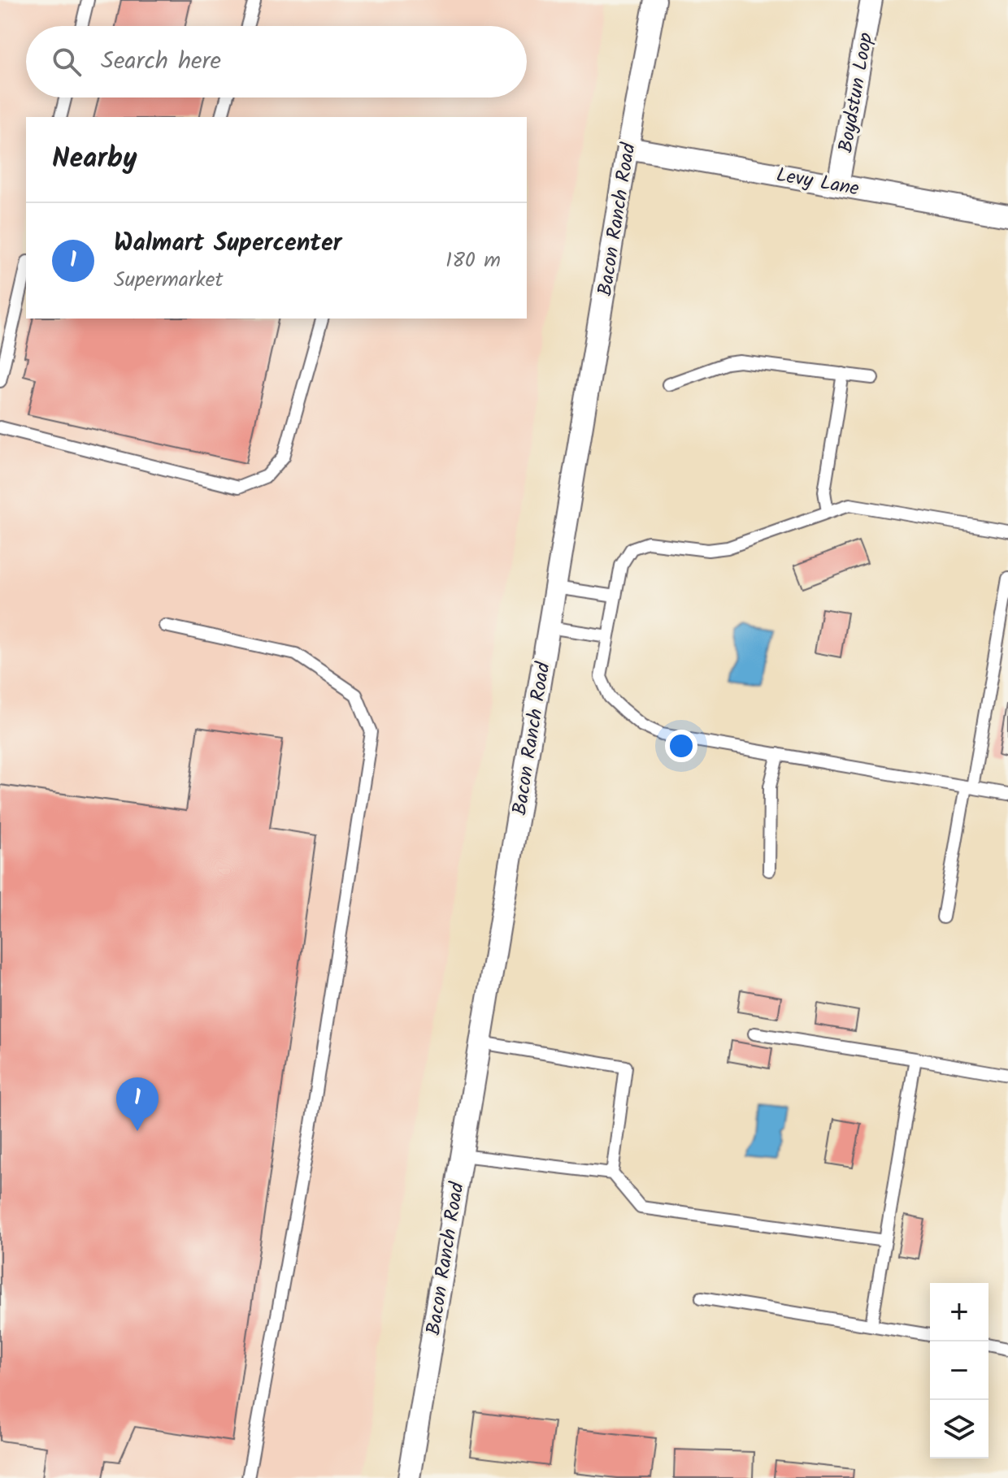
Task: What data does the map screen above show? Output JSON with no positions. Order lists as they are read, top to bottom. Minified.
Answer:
{"streets":{"street":["Boydstun Loop","Levy Lane","Bacon Ranch Road"]},"crossings":[["Boydstun Loop","Levy Lane"],["Levy Lane","Bacon Ranch Road"]],"page":{"search":"Search here","heading":"Nearby","list":[{"mark":"1","name":"Walmart Supercenter","note":"Supermarket","value":"180 m"}],"pins":"1","map_buttons":["+","−"]}}
